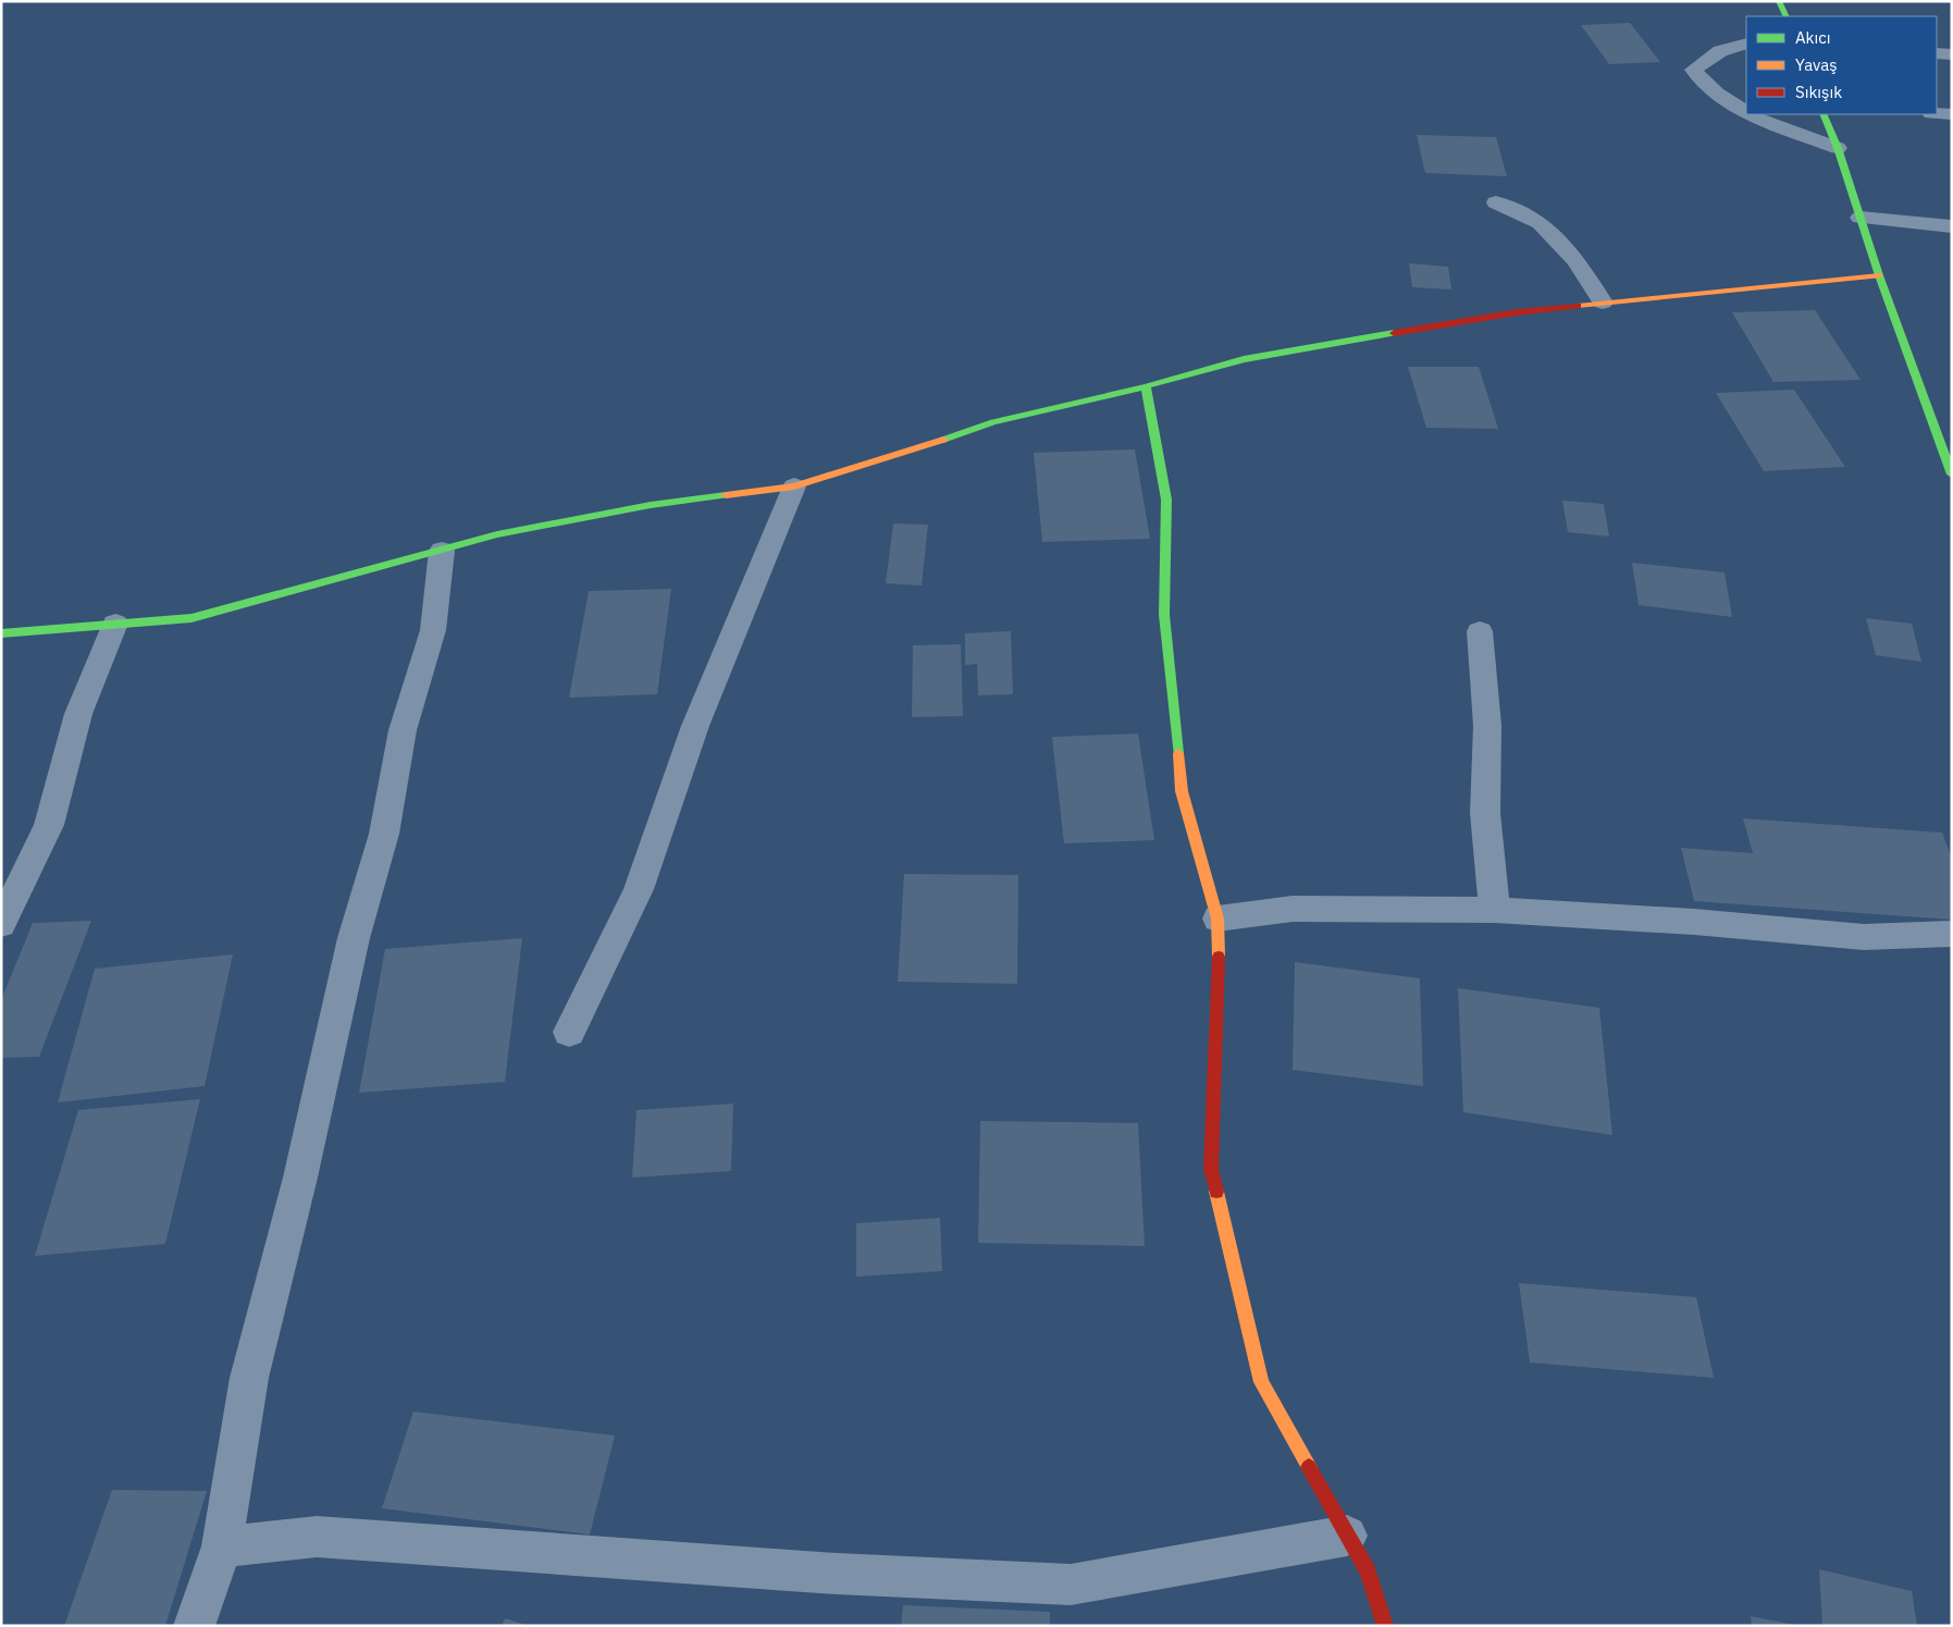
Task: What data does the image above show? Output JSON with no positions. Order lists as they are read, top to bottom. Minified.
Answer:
{"legend":["Akıcı","Yavaş","Sıkışık"]}
